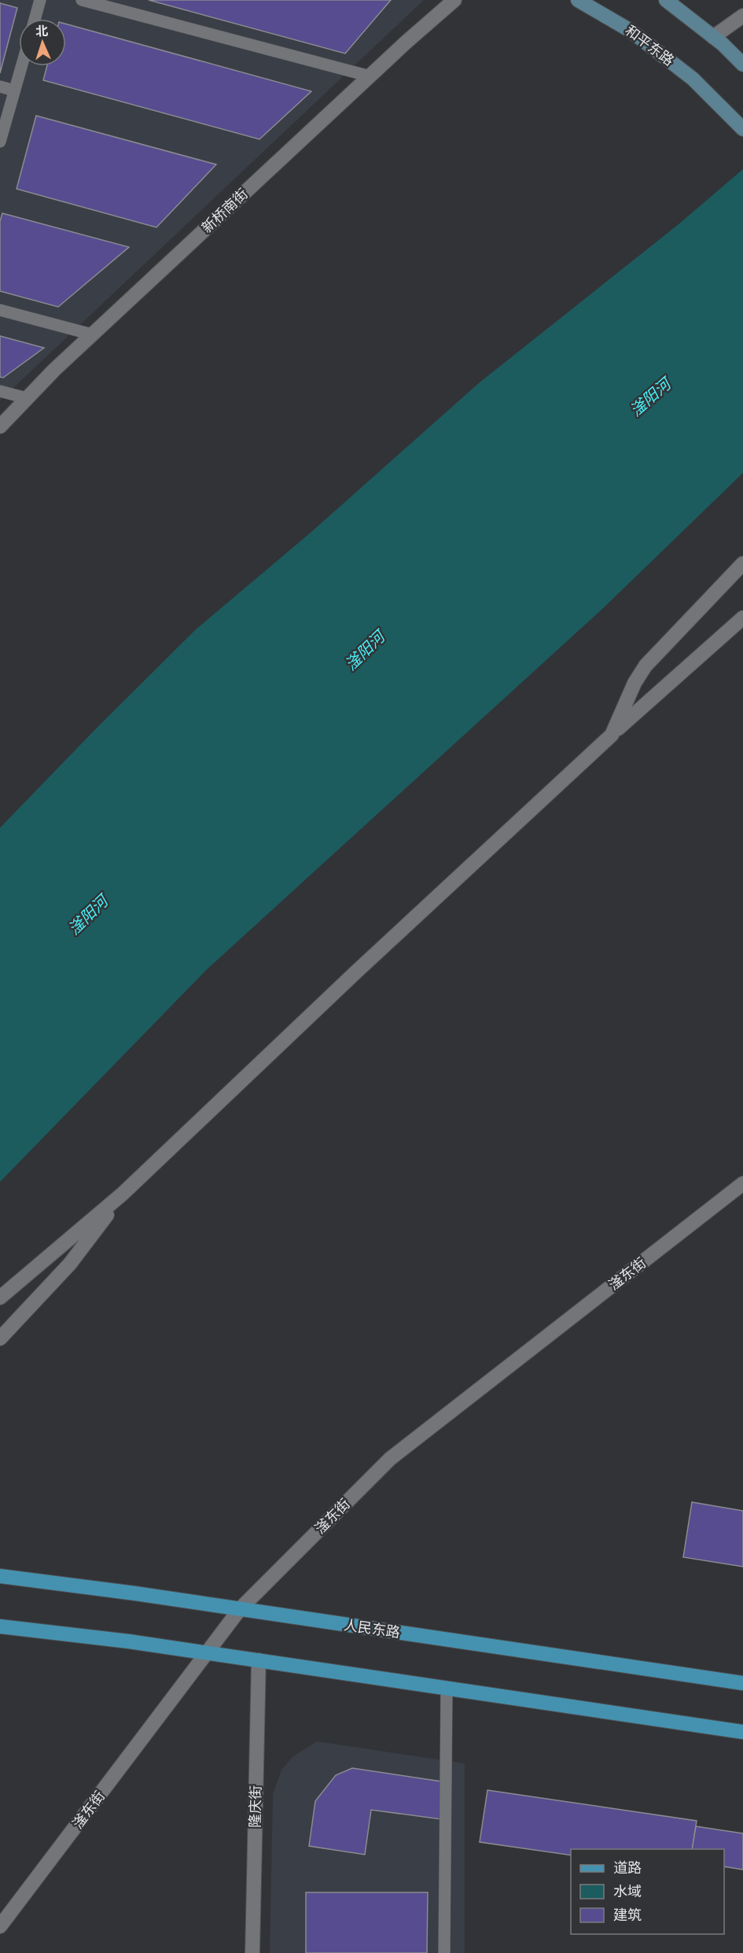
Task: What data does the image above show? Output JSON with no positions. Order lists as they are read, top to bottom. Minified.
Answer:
{"streets":{"main road":["和平东路","人民东路"],"street":["新桥南街","滏东街","隆庆街"]},"crossings":[["滏东街","人民东路"]],"water":["滏阳河"],"legend":["道路","水域","建筑"],"north":"top"}
